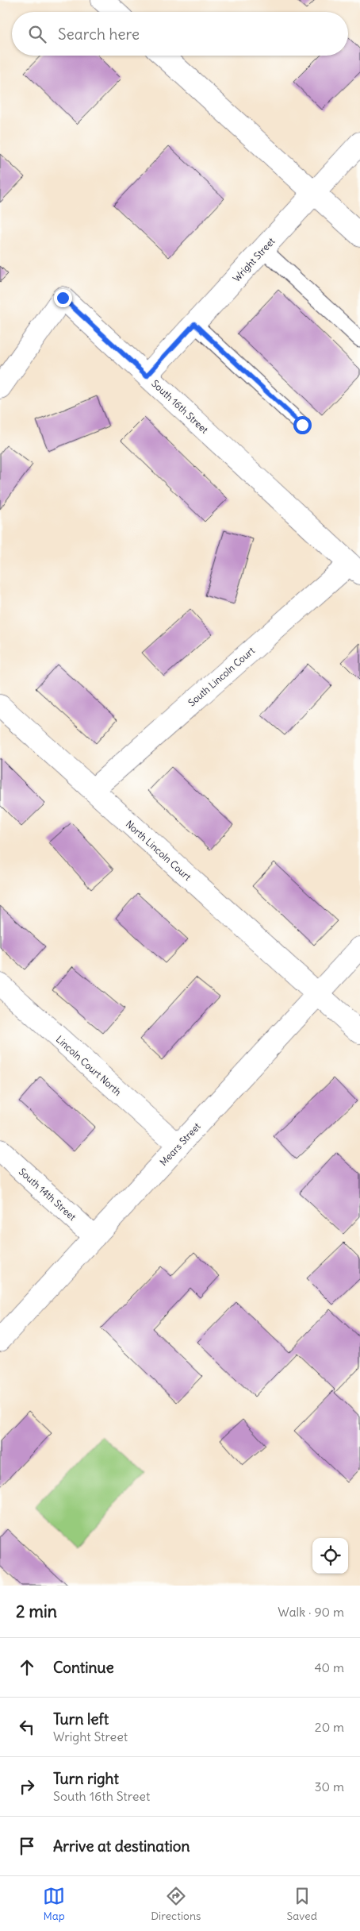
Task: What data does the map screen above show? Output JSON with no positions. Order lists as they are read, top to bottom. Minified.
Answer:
{"streets":{"street":["Wright Street","South 16th Street","South Lincoln Court","North Lincoln Court","Lincoln Court North","Mears Street","South 14th Street"]},"crossings":[["Wright Street","South 16th Street"],["South 16th Street","South Lincoln Court"],["South Lincoln Court","North Lincoln Court"],["North Lincoln Court","Mears Street"],["Lincoln Court North","Mears Street"],["Mears Street","South 14th Street"]],"page":{"search":"Search here","heading":["2 min","Walk · 90 m"],"list":[["Continue","40 m"],["Turn left","Wright Street","20 m"],["Turn right","South 16th Street","30 m"],"Arrive at destination"],"nav":["Map","Directions","Saved"]}}
